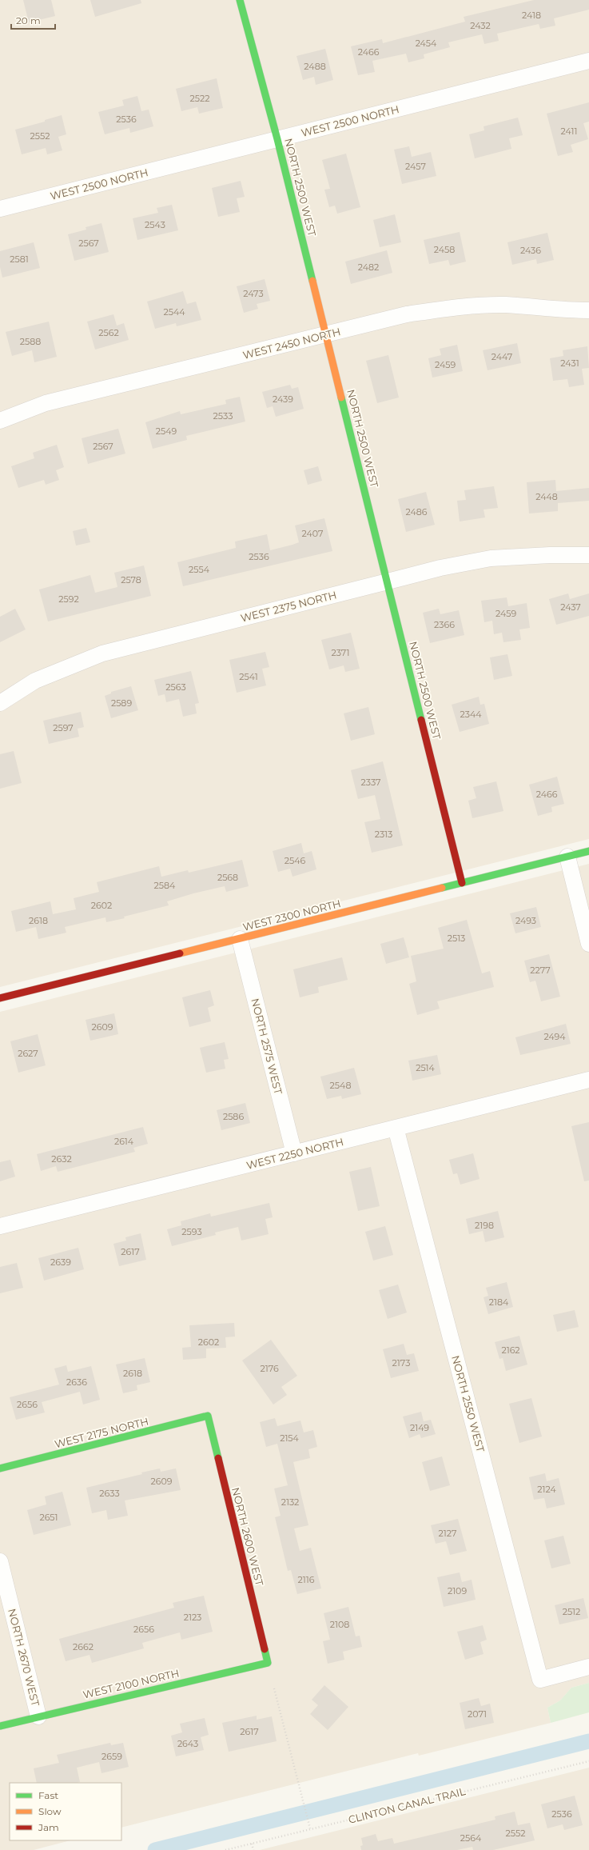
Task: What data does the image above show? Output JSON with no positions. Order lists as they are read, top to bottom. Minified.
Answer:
{"streets":{"street":["WEST 2500 NORTH","NORTH 2500 WEST","WEST 2450 NORTH","WEST 2375 NORTH","WEST 2300 NORTH","NORTH 2575 WEST","WEST 2250 NORTH","NORTH 2550 WEST","WEST 2175 NORTH","NORTH 2600 WEST","NORTH 2670 WEST","WEST 2100 NORTH"],"path":["CLINTON CANAL TRAIL"]},"crossings":[["WEST 2500 NORTH","NORTH 2500 WEST"],["NORTH 2500 WEST","WEST 2450 NORTH"],["NORTH 2500 WEST","WEST 2375 NORTH"],["NORTH 2500 WEST","WEST 2300 NORTH"],["WEST 2300 NORTH","NORTH 2575 WEST"],["NORTH 2575 WEST","WEST 2250 NORTH"],["WEST 2250 NORTH","NORTH 2550 WEST"],["WEST 2175 NORTH","NORTH 2600 WEST"],["NORTH 2600 WEST","WEST 2100 NORTH"],["NORTH 2670 WEST","WEST 2100 NORTH"]],"house_numbers":["2418","2432","2454","2466","2488","2522","2536","2411","2552","2457","2543","2567","2458","2436","2581","2482","2473","2544","2562","2588","2447","2431","2459","2439","2533","2549","2567","2448","2486","2407","2536","2554","2578","2592","2437","2459","2366","2371","2541","2563","2589","2344","2597","2337","2466","2313","2546","2568","2584","2602","2618","2493","2513","2277","2609","2494","2627","2514","2548","2586","2614","2632","2198","2593","2617","2639","2184","2602","2162","2173","2176","2618","2636","2656","2149","2154","2609","2124","2633","2132","2651","2127","2116","2109","2512","2123","2108","2656","2662","2071","2617","2643","2659","2536","2552","2564"],"legend":["Fast","Slow","Jam"],"scale_bar":"20 m"}
